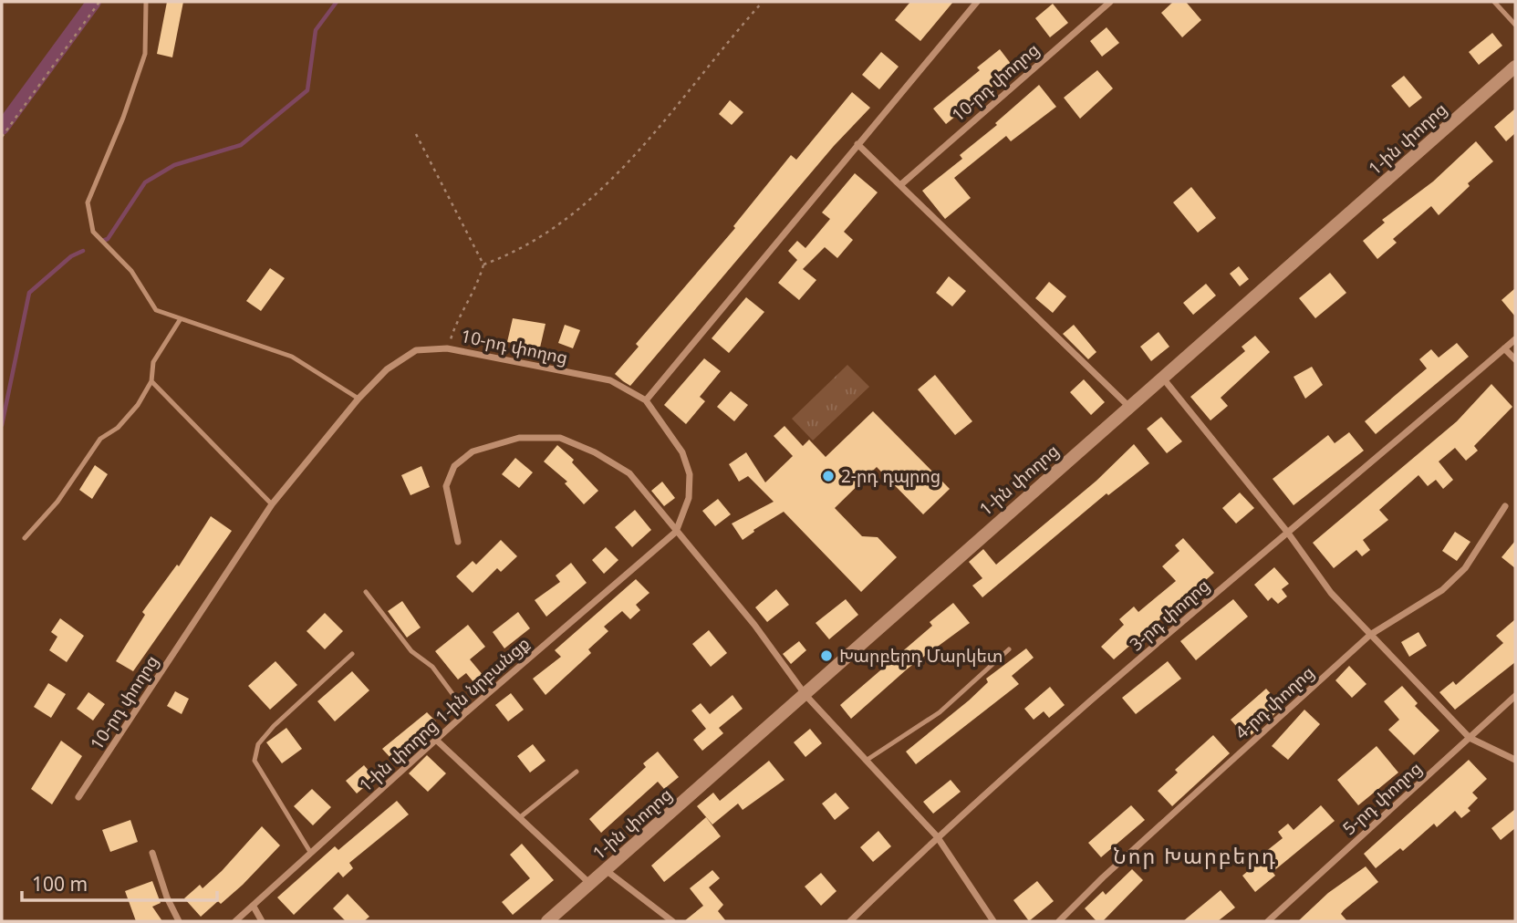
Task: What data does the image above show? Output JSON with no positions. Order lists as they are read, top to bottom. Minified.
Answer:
{"streets":{"main road":["1-ին փողոց"],"street":["10-րդ փողոց","3-րդ փողոց","4-րդ փողոց","1-ին փողոց 1-ին նրբանցք","5-րդ փողոց"]},"districts":["Նոր Խարբերդ"],"places":["2-րդ դպրոց","Խարբերդ Մարկետ"],"scale_bar":"100 m"}
